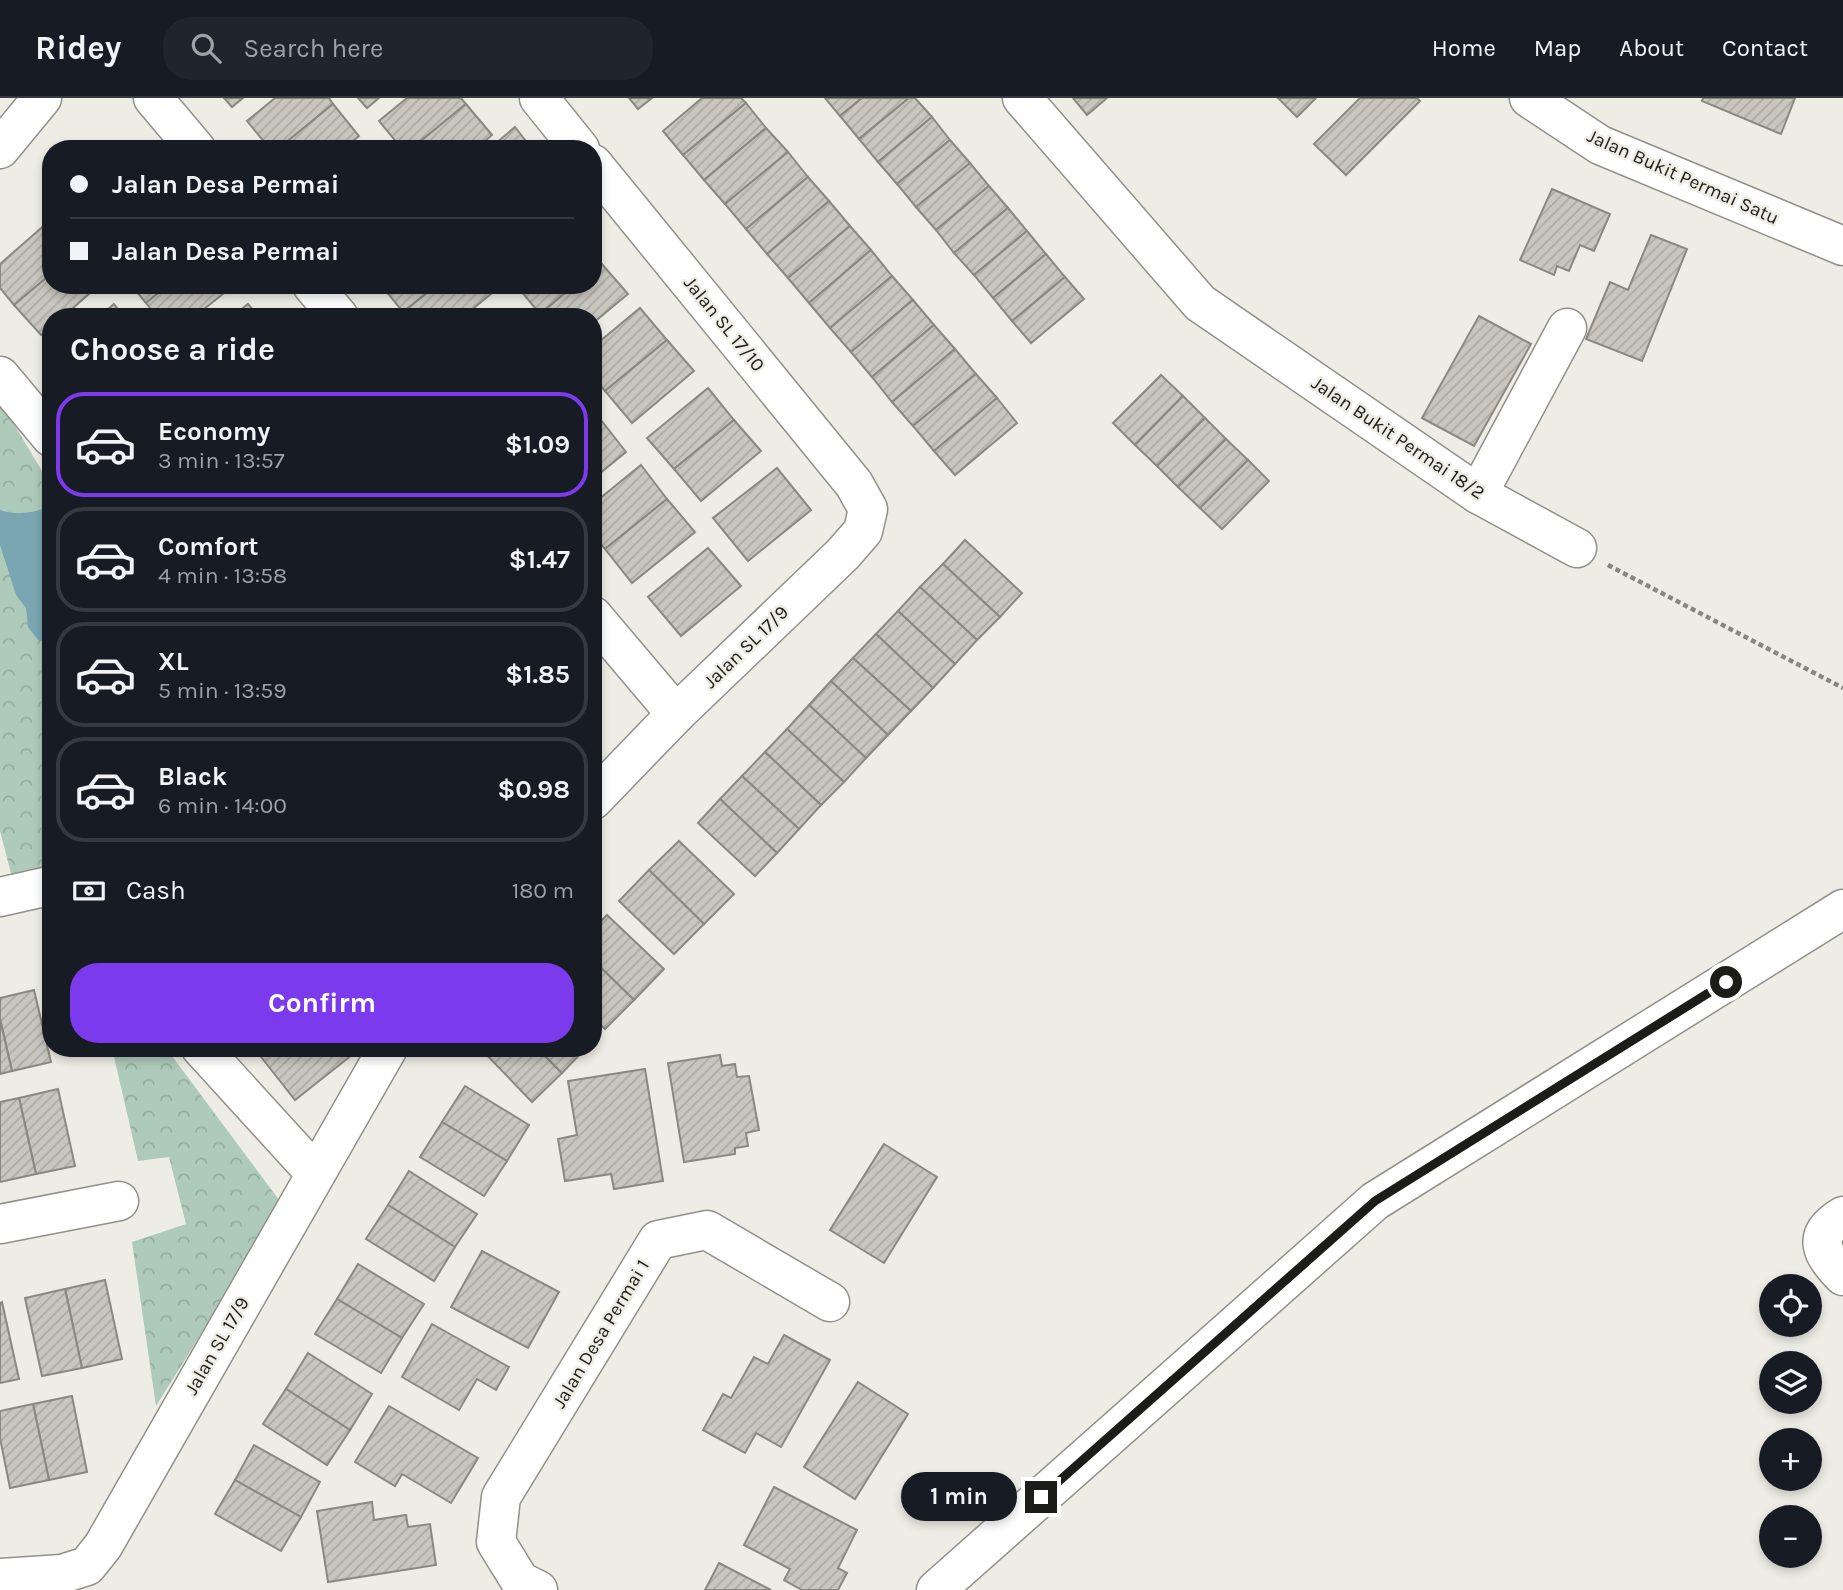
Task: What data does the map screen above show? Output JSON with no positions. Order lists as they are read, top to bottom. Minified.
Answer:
{"streets":{"street":["Jalan Bukit Permai Satu","Jalan SL 17/10","Jalan Bukit Permai 18/2","Jalan SL 17/9","Jalan Desa Permai 1"]},"crossings":[["Jalan SL 17/10","Jalan SL 17/9"]],"page":{"header":"Ridey","search":"Search here","nav":["Home","Map","About","Contact"],"banner":["Jalan Desa Permai","Jalan Desa Permai"],"heading":"Choose a ride","list":[{"name":"Economy","note":"3 min · 13:57","value":"$1.09"},{"name":"Comfort","note":"4 min · 13:58","value":"$1.47"},{"name":"XL","note":"5 min · 13:59","value":"$1.85"},{"name":"Black","note":"6 min · 14:00","value":"$0.98"}],"pay":["Cash","180 m"],"buttons":"Confirm","map_buttons":["+","−"],"bubble":"1 min"}}
